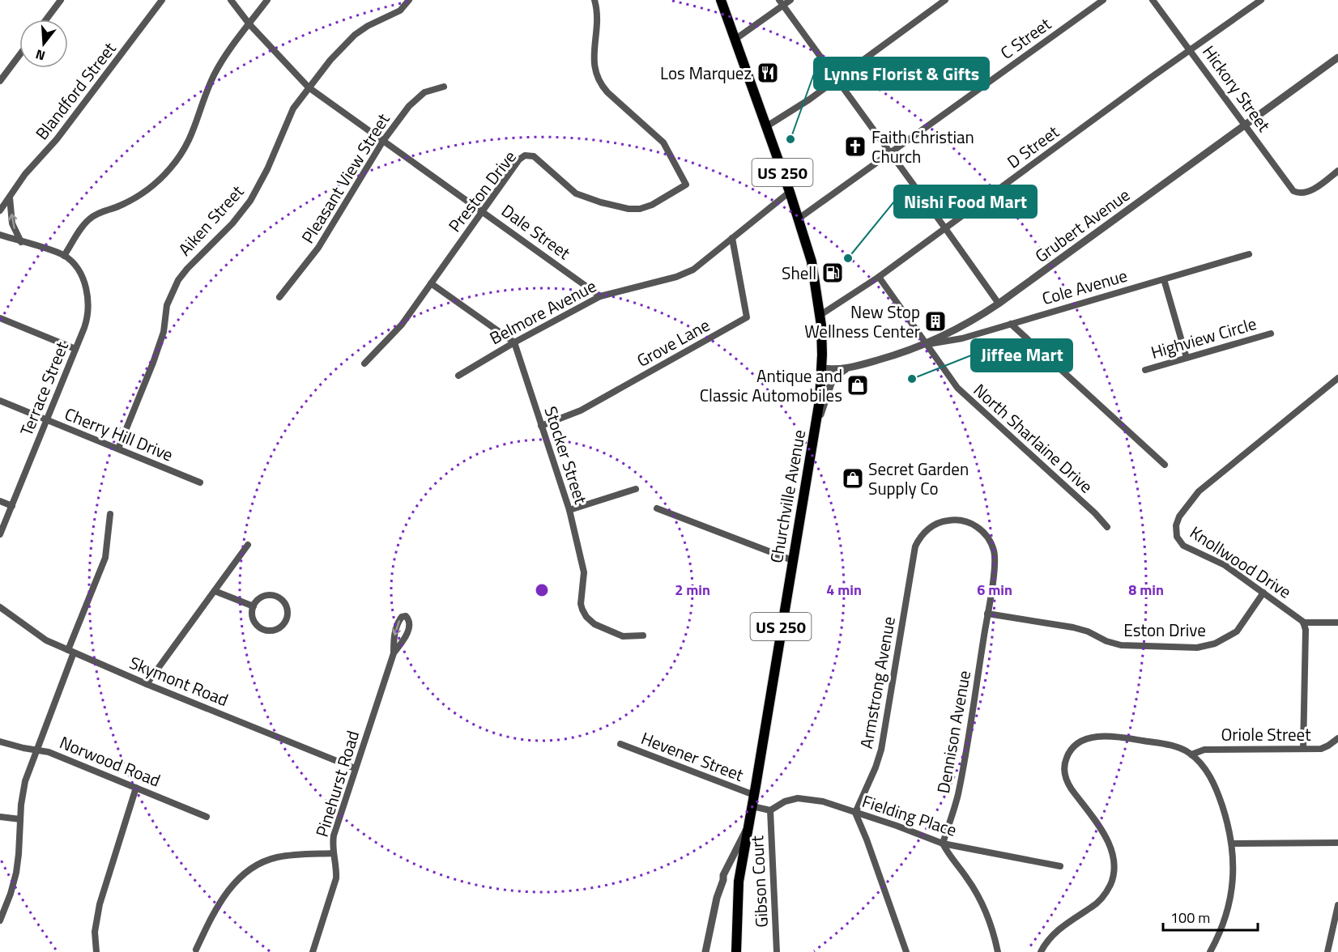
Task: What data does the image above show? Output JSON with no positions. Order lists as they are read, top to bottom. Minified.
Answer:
{"streets":{"main road":["US 250","Churchville Avenue"],"street":["C Street","Hickory Street","Blandford Street","D Street","Pleasant View Street","Preston Drive","Aiken Street","Grubert Avenue","Dale Street","Cole Avenue","Belmore Avenue","Highview Circle","Grove Lane","Terrace Street","Cherry Hill Drive","North Sharlaine Drive","Stocker Street","Knollwood Drive","Eston Drive","Skymont Road","Armstrong Avenue","Dennison Avenue","Oriole Street","Hevener Street","Norwood Road","Pinehurst Road","Fielding Place","Gibson Court"]},"crossings":[["C Street","Churchville Avenue"],["Hickory Street","D Street"],["Hickory Street","Grubert Avenue"],["D Street","North Sharlaine Drive"],["D Street","Churchville Avenue"],["Pleasant View Street","Dale Street"],["Preston Drive","Dale Street"],["Aiken Street","Dale Street"],["Aiken Street","Cherry Hill Drive"],["Grubert Avenue","Cole Avenue"],["Grubert Avenue","North Sharlaine Drive"],["Grubert Avenue","Churchville Avenue"],["Dale Street","Belmore Avenue"],["Cole Avenue","North Sharlaine Drive"],["Belmore Avenue","Grove Lane"],["Belmore Avenue","Stocker Street"],["Belmore Avenue","Churchville Avenue"],["Grove Lane","Stocker Street"],["Terrace Street","Cherry Hill Drive"],["Churchville Avenue","Hevener Street"],["Knollwood Drive","Eston Drive"],["Eston Drive","Dennison Avenue"],["Skymont Road","Pinehurst Road"],["Armstrong Avenue","Dennison Avenue"],["Armstrong Avenue","Fielding Place"],["Dennison Avenue","Fielding Place"],["Fielding Place","Gibson Court"]],"places":{"restaurant":["Los Marquez"],"other":["Lynns Florist & Gifts","Nishi Food Mart","Jiffee Mart"],"church":["Faith Christian Church"],"fuel station":["Shell"],"building":["New Stop Wellness Center"],"shop":["Antique and Classic Automobiles","Secret Garden Supply Co"]},"scale_bar":"100 m","north":"bottom","rings":["2 min","4 min","6 min","8 min"]}
